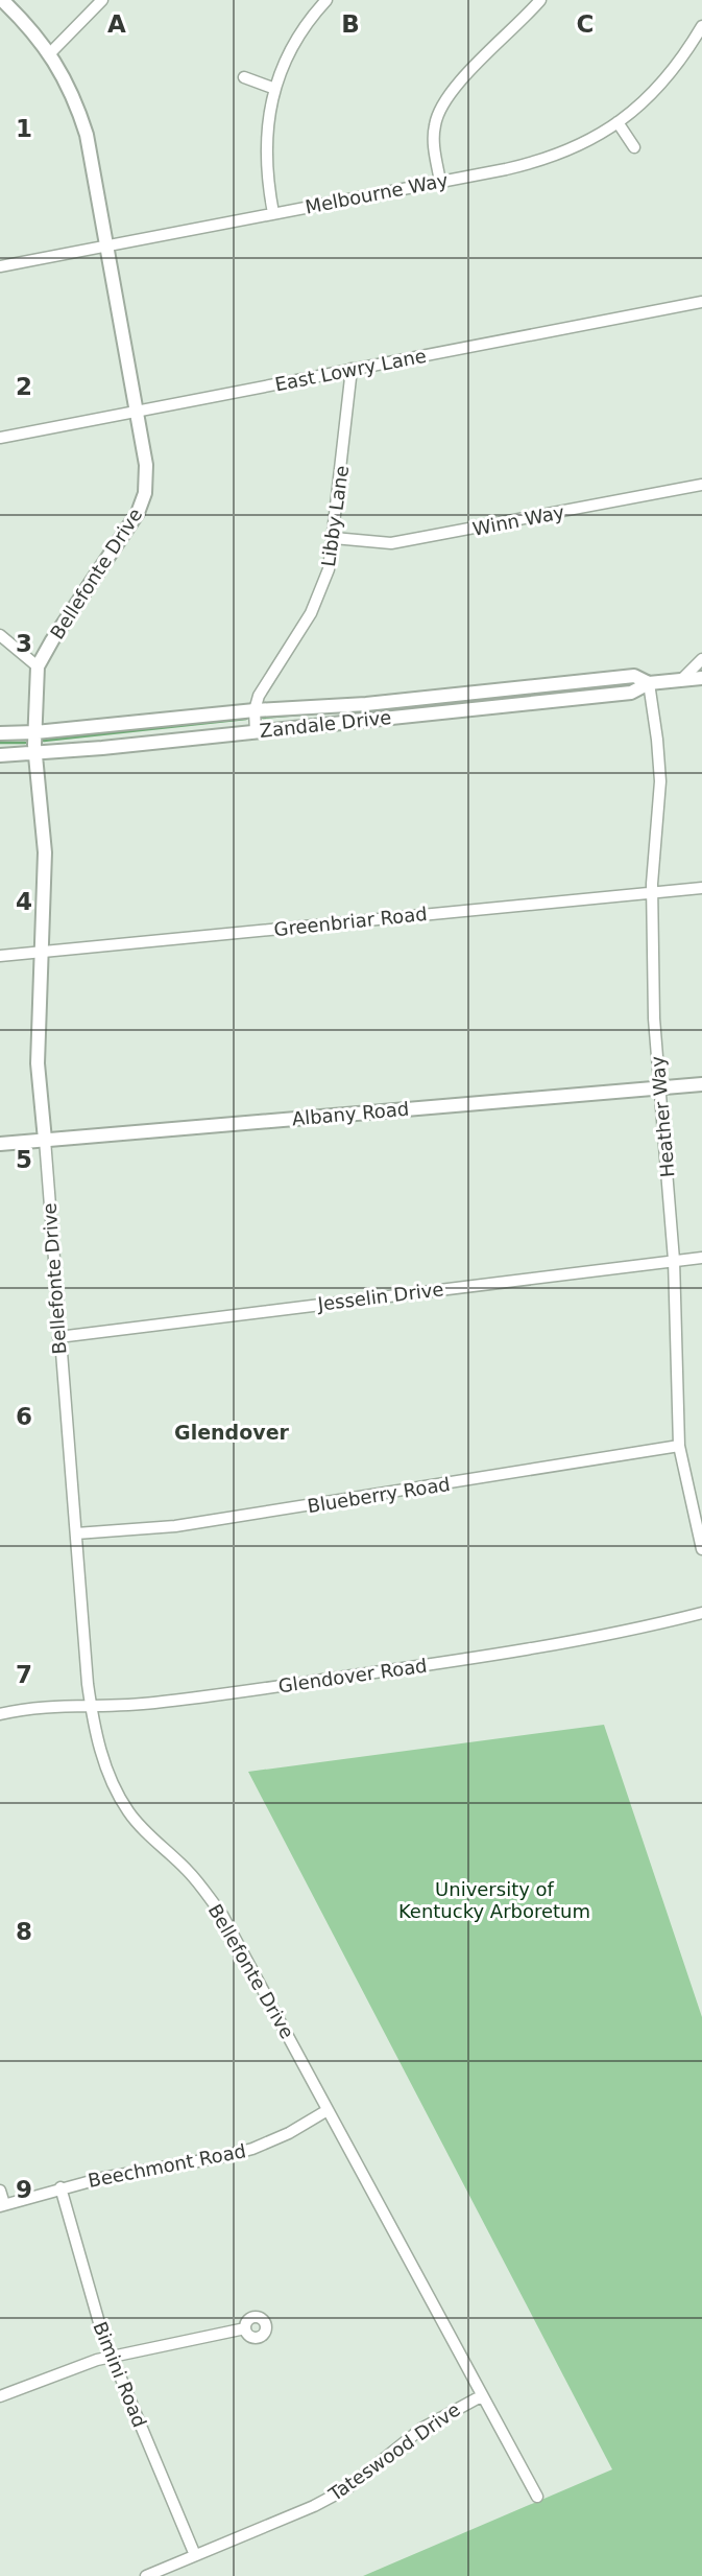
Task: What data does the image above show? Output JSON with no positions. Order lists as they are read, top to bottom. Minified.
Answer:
{"streets":{"street":["Melbourne Way","East Lowry Lane","Libby Lane","Winn Way","Bellefonte Drive","Zandale Drive","Greenbriar Road","Albany Road","Heather Way","Jesselin Drive","Blueberry Road","Glendover Road","Beechmont Road","Bimini Road","Tateswood Drive"]},"crossings":[["Melbourne Way","Bellefonte Drive"],["East Lowry Lane","Libby Lane"],["East Lowry Lane","Bellefonte Drive"],["Libby Lane","Winn Way"],["Libby Lane","Zandale Drive"],["Bellefonte Drive","Zandale Drive"],["Bellefonte Drive","Greenbriar Road"],["Bellefonte Drive","Albany Road"],["Bellefonte Drive","Jesselin Drive"],["Bellefonte Drive","Blueberry Road"],["Bellefonte Drive","Glendover Road"],["Bellefonte Drive","Beechmont Road"],["Bellefonte Drive","Tateswood Drive"],["Zandale Drive","Heather Way"],["Greenbriar Road","Heather Way"],["Albany Road","Heather Way"],["Heather Way","Jesselin Drive"],["Heather Way","Blueberry Road"],["Beechmont Road","Bimini Road"],["Bimini Road","Tateswood Drive"]],"districts":["Glendover"],"parks":["University of Kentucky Arboretum"],"grid":{"columns":["A","B","C"],"rows":["1","2","3","4","5","6","7","8","9"]}}
